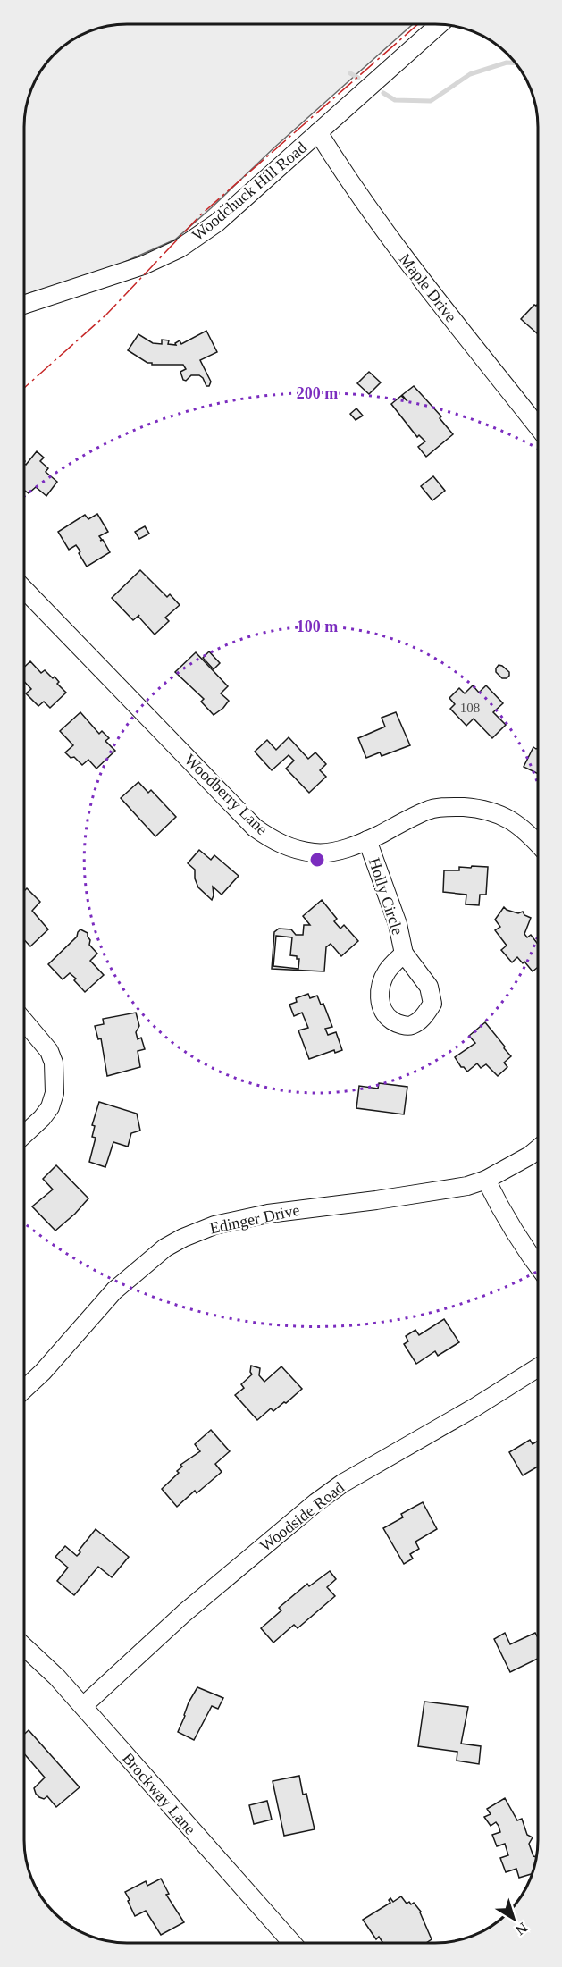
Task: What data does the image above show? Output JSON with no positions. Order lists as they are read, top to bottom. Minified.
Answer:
{"streets":{"street":["Woodchuck Hill Road","Maple Drive","Woodberry Lane","Holly Circle","Edinger Drive","Woodside Road","Brockway Lane"]},"crossings":[["Woodchuck Hill Road","Maple Drive"],["Woodberry Lane","Holly Circle"],["Woodside Road","Brockway Lane"]],"house_numbers":["108"],"north":"bottom right","rings":["200 m","100 m"]}
